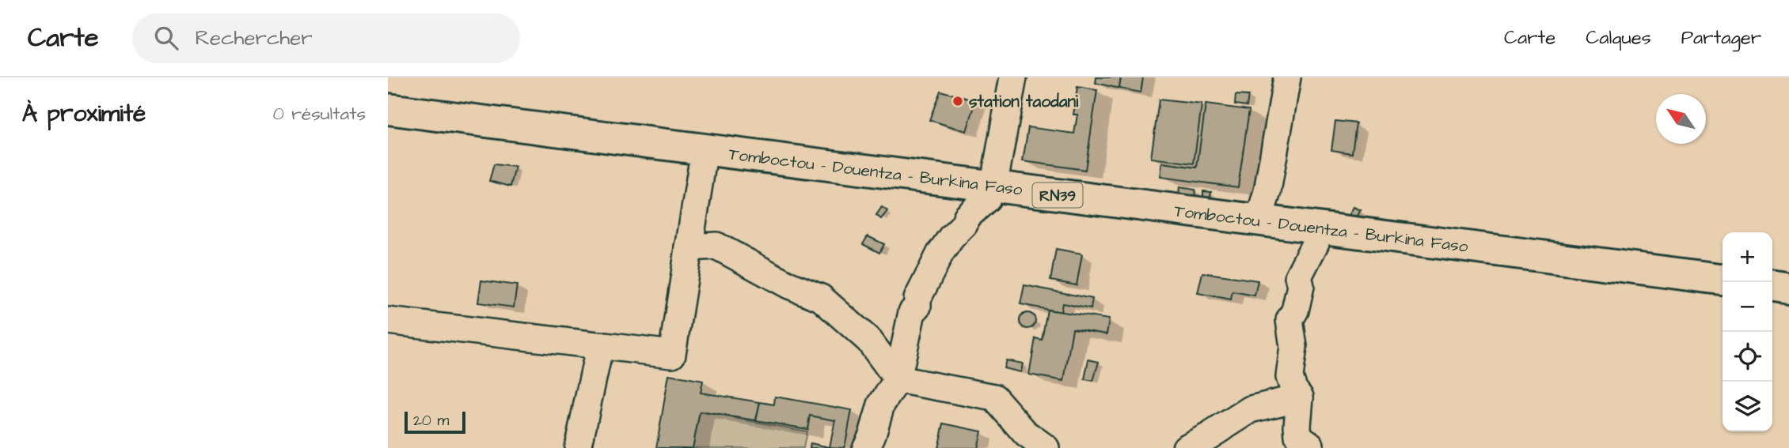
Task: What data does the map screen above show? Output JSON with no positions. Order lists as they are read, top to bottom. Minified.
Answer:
{"streets":{"main road":["Tomboctou - Douentza - Burkina Faso","RN39"]},"places":["station taodani"],"scale_bar":"20 m","north":"top left","page":{"header":"Carte","search":"Rechercher","nav":["Carte","Calques","Partager"],"heading":["À proximité","0 résultats"],"map_buttons":["+","−"],"scale":"20 m"}}
